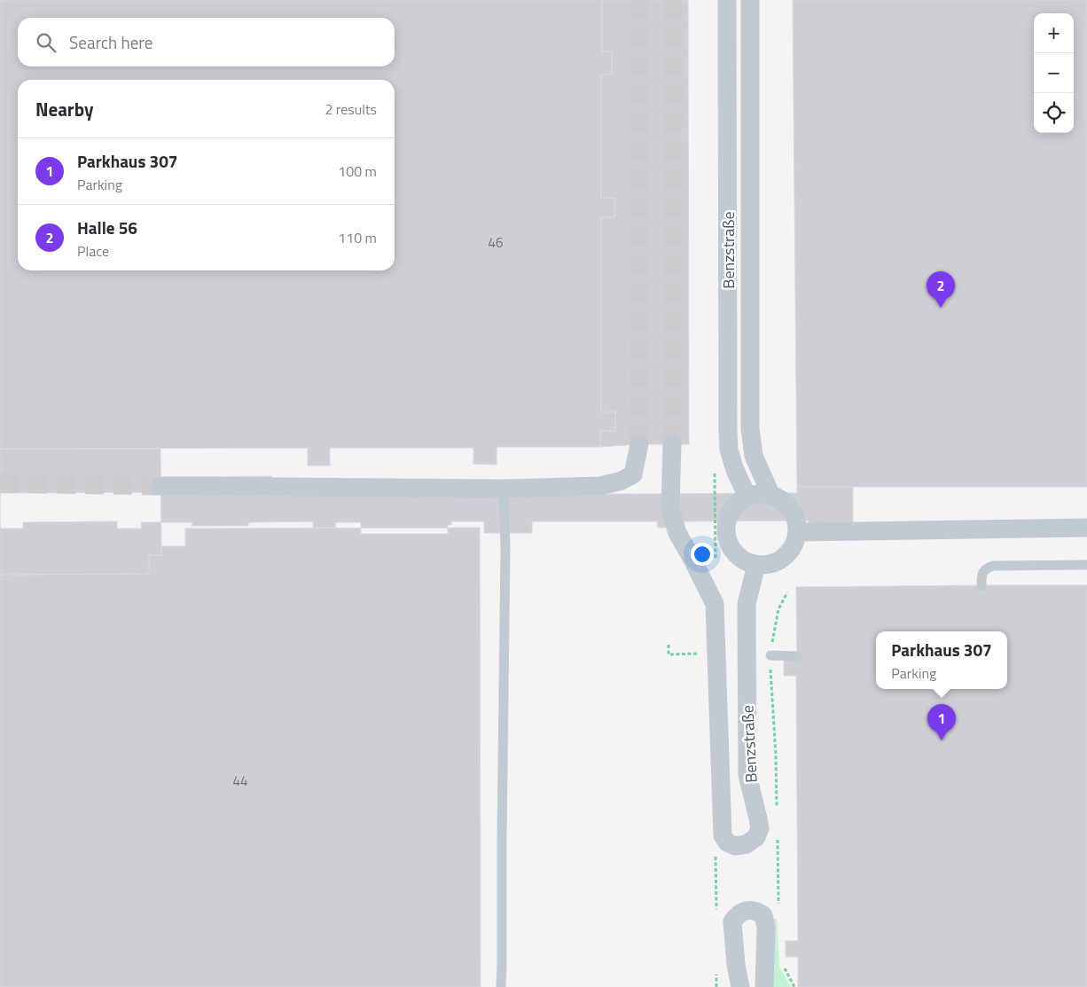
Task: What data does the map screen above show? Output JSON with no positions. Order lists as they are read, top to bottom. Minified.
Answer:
{"streets":{"street":["Benzstraße"]},"house_numbers":["46","44"],"page":{"map_buttons":["+","−"],"search":"Search here","heading":["Nearby","2 results"],"list":[{"mark":"1","name":"Parkhaus 307","note":"Parking","value":"100 m"},{"mark":"2","name":"Halle 56","note":"Place","value":"110 m"}],"pins":["2","1"],"popup":["Parkhaus 307","Parking"]}}
